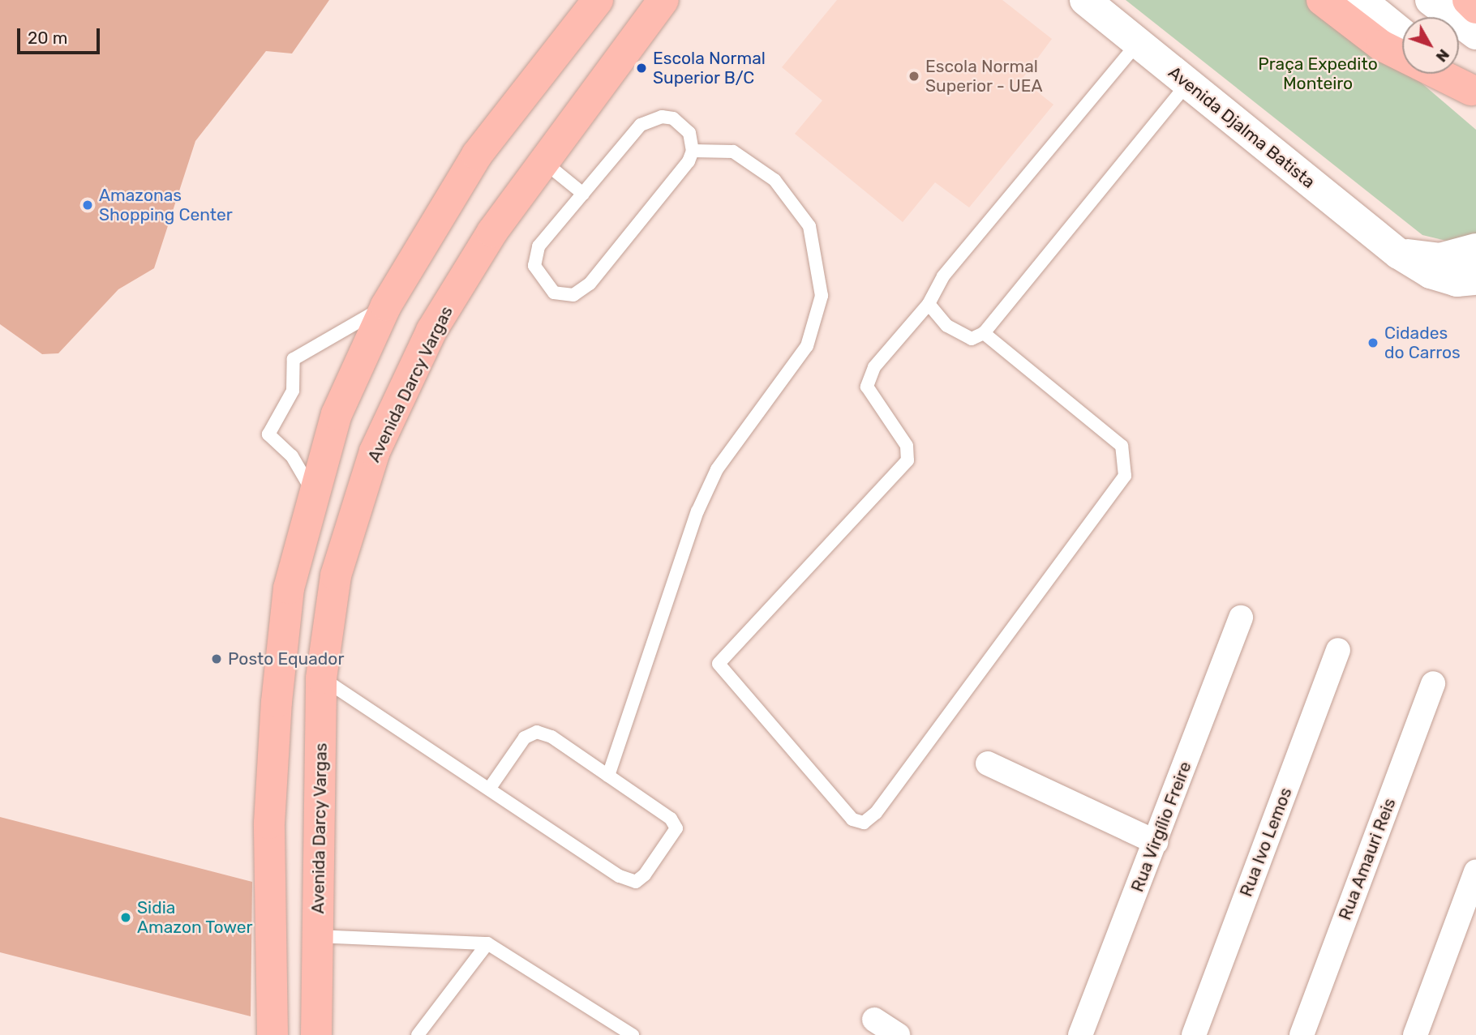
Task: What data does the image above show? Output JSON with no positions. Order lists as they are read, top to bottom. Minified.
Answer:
{"streets":{"main road":["Avenida Djalma Batista","Avenida Darcy Vargas"],"street":["Rua Virgílio Freire","Rua Ivo Lemos","Rua Amauri Reis"]},"parks":["Praça Expedito Monteiro"],"places":["Escola Normal Superior B/C","Escola Normal Superior - UEA","Amazonas Shopping Center","Cidades do Carros","Posto Equador","Sidia Amazon Tower"],"scale_bar":"20 m","north":"bottom right"}
